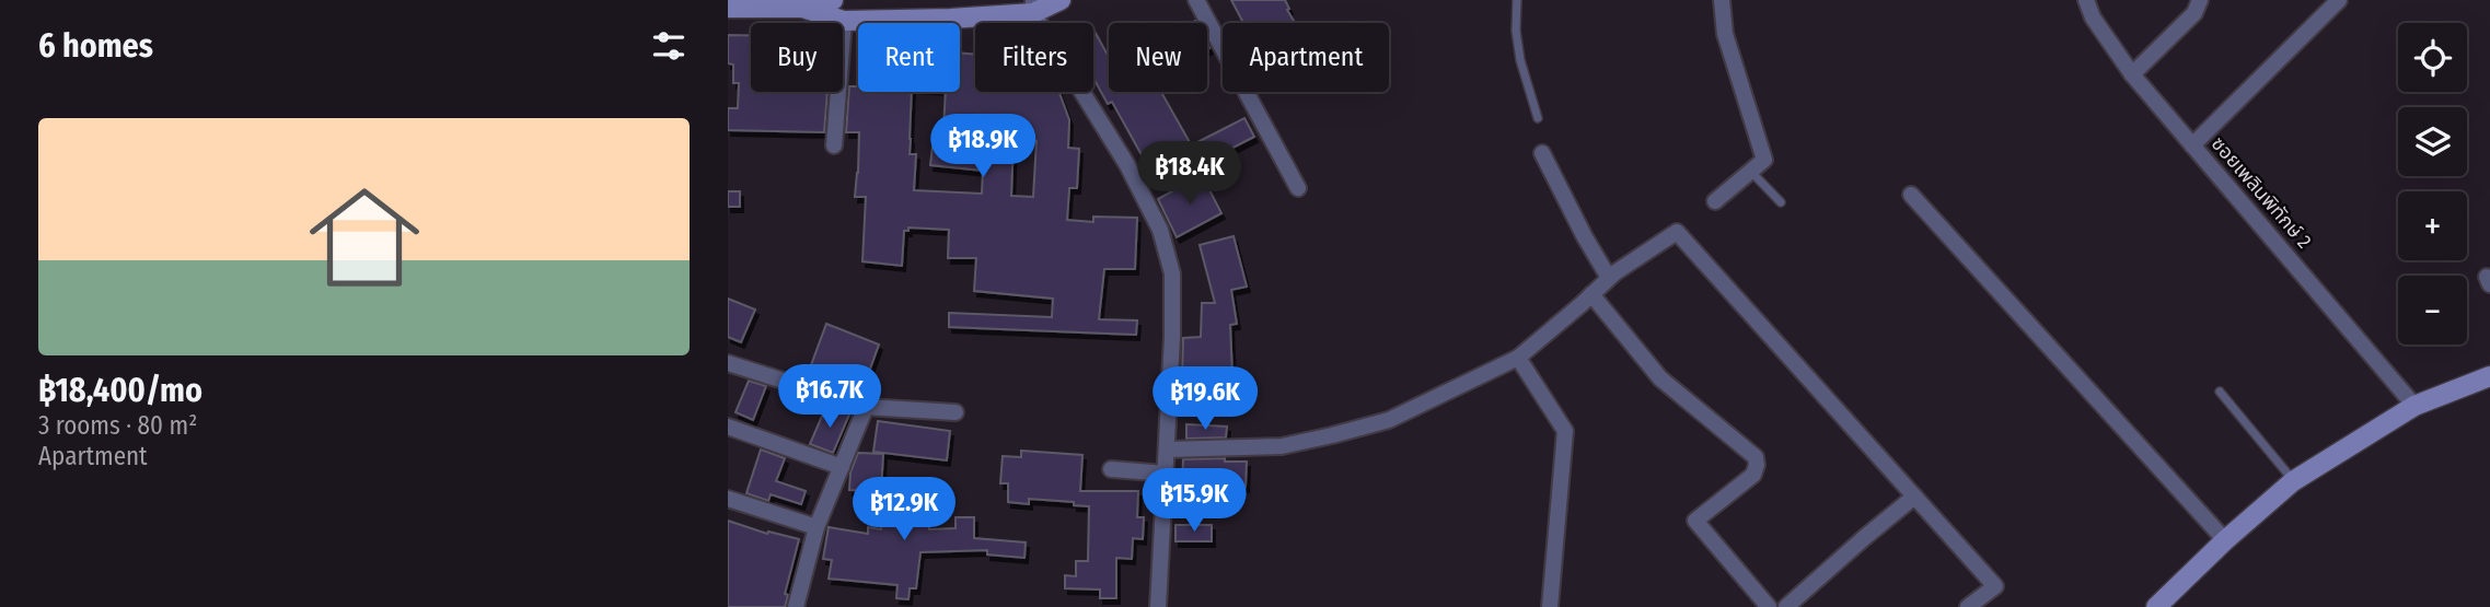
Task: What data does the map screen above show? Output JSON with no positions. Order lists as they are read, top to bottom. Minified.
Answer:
{"streets":{"street":["ซอยเพลินพิทักษ์ 2"]},"page":{"heading":"6 homes","map_buttons":["+","−"],"chip":["Buy","Rent","Filters","New","Apartment"],"list":[{"name":"฿18,400/mo","note":"3 rooms · 80 m² · Apartment"}],"price":["฿18.9K","฿18.4K","฿16.7K","฿19.6K","฿15.9K","฿12.9K"]}}
